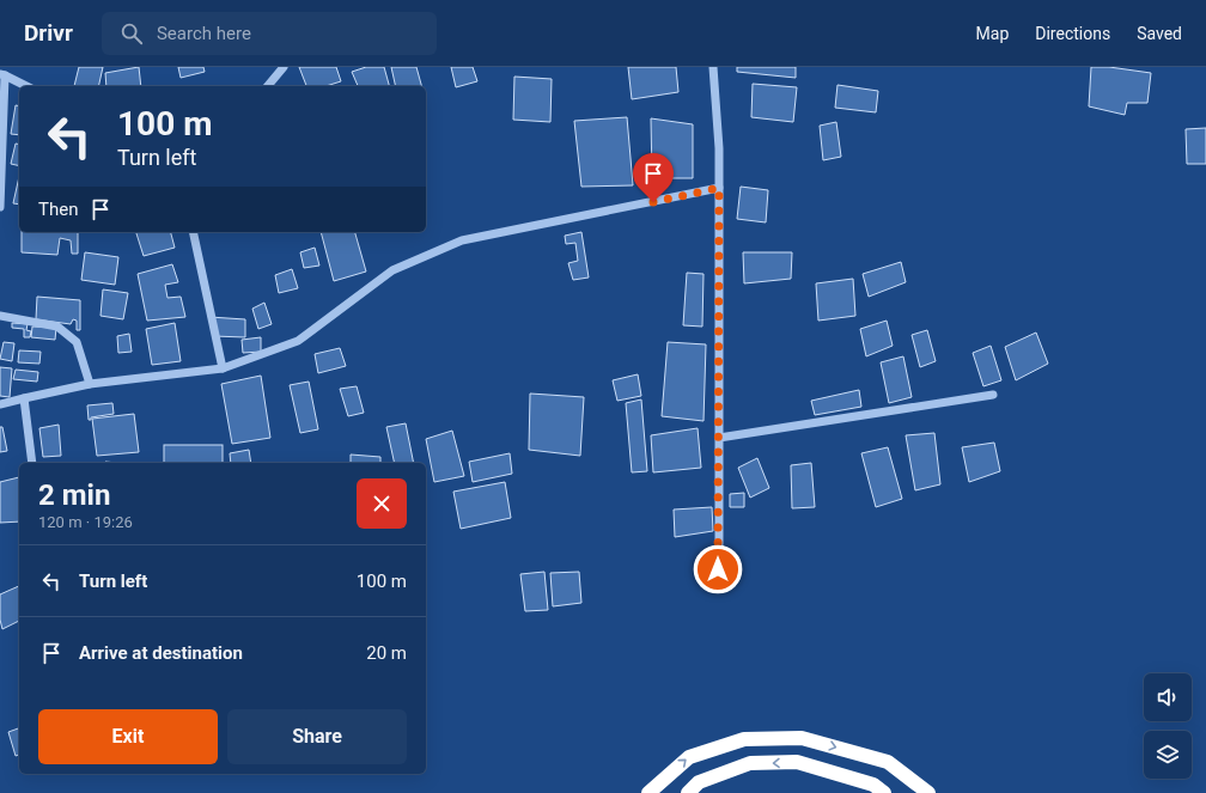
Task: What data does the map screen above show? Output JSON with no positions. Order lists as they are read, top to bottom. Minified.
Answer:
{"page":{"header":"Drivr","search":"Search here","nav":["Map","Directions","Saved"],"turn":["100 m","Turn left"],"then":"Then","heading":["2 min","120 m · 19:26"],"list":[{"name":"Turn left","value":"100 m"},{"name":"Arrive at destination","value":"20 m"}],"buttons":["Exit","Share"]}}
